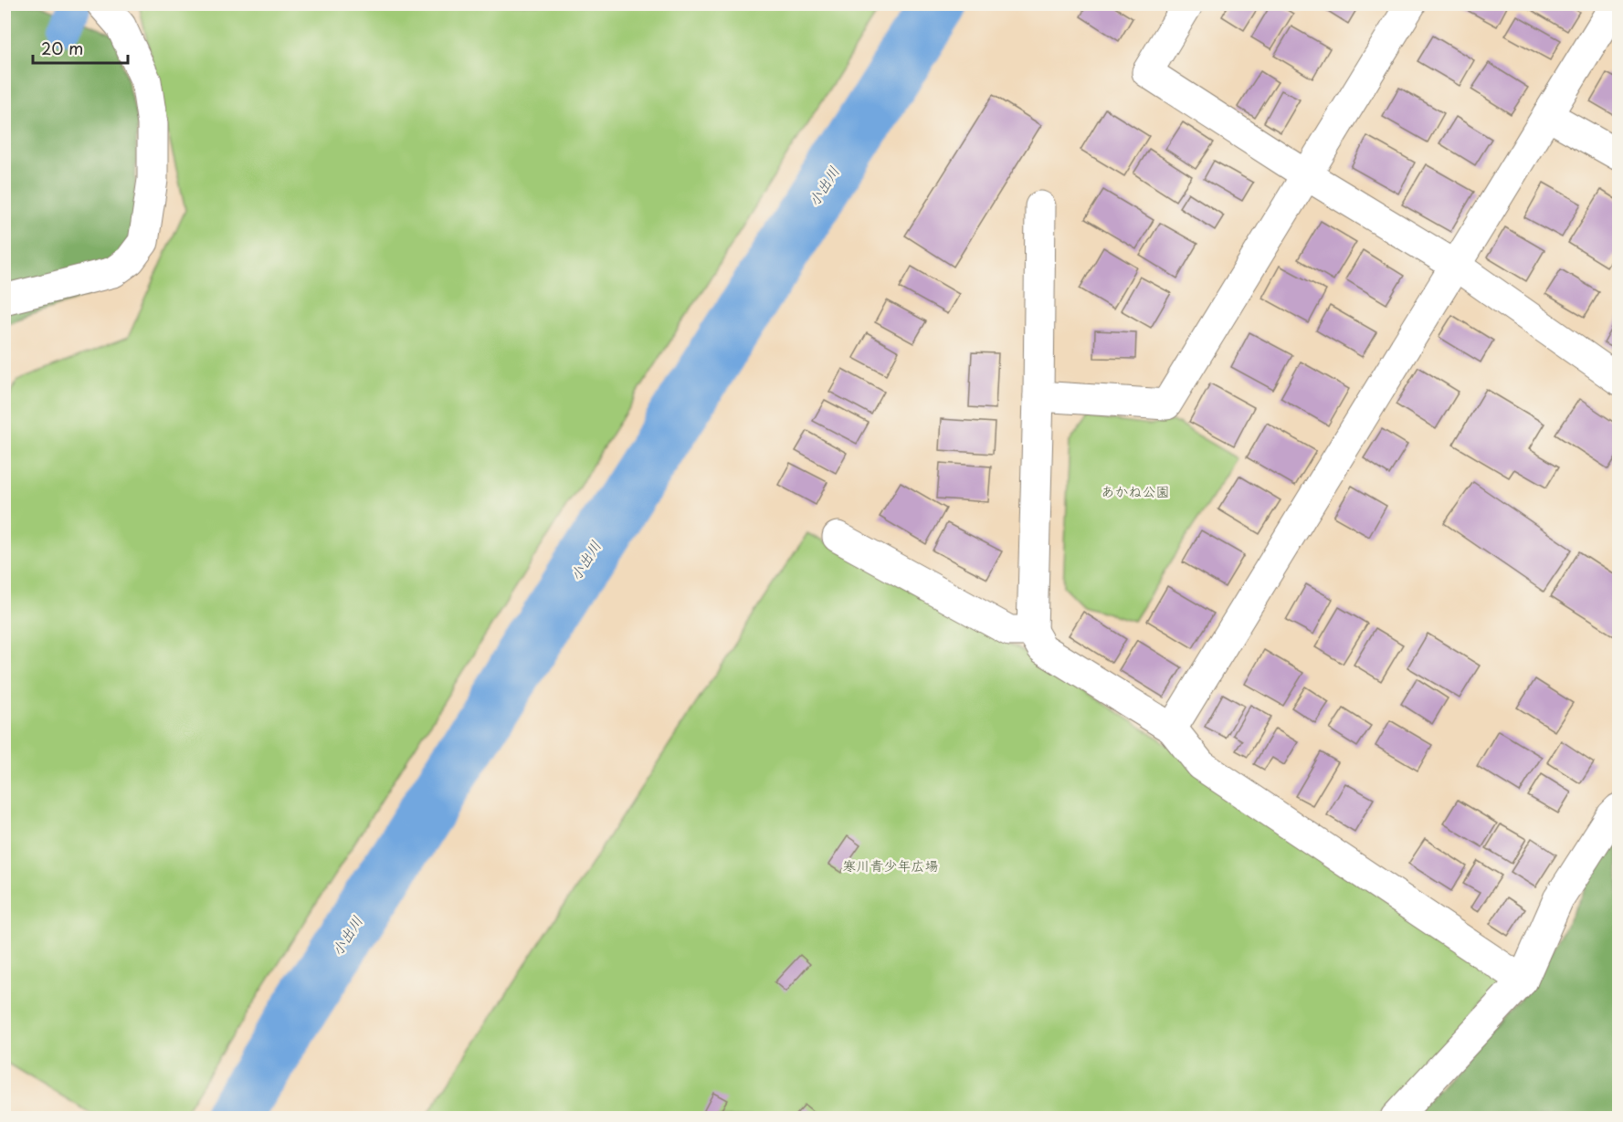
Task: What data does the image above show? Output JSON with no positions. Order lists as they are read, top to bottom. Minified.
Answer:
{"water":["小出川"],"parks":["あかね公園","寒川青少年広場"],"scale_bar":"20 m"}
